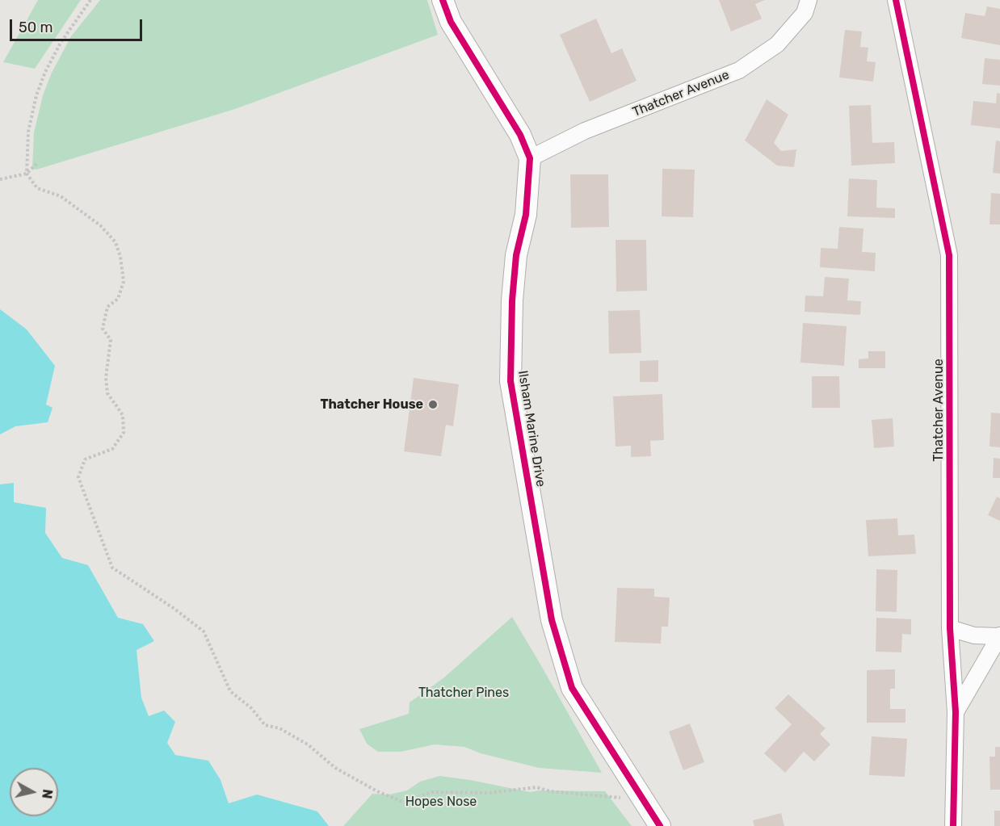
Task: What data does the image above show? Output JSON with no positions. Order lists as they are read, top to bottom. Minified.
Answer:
{"streets":{"street":["Thatcher Avenue","Ilsham Marine Drive"]},"crossings":[["Thatcher Avenue","Ilsham Marine Drive"]],"parks":["Thatcher Pines","Hopes Nose"],"places":["Thatcher House"],"scale_bar":"50 m","north":"right"}
